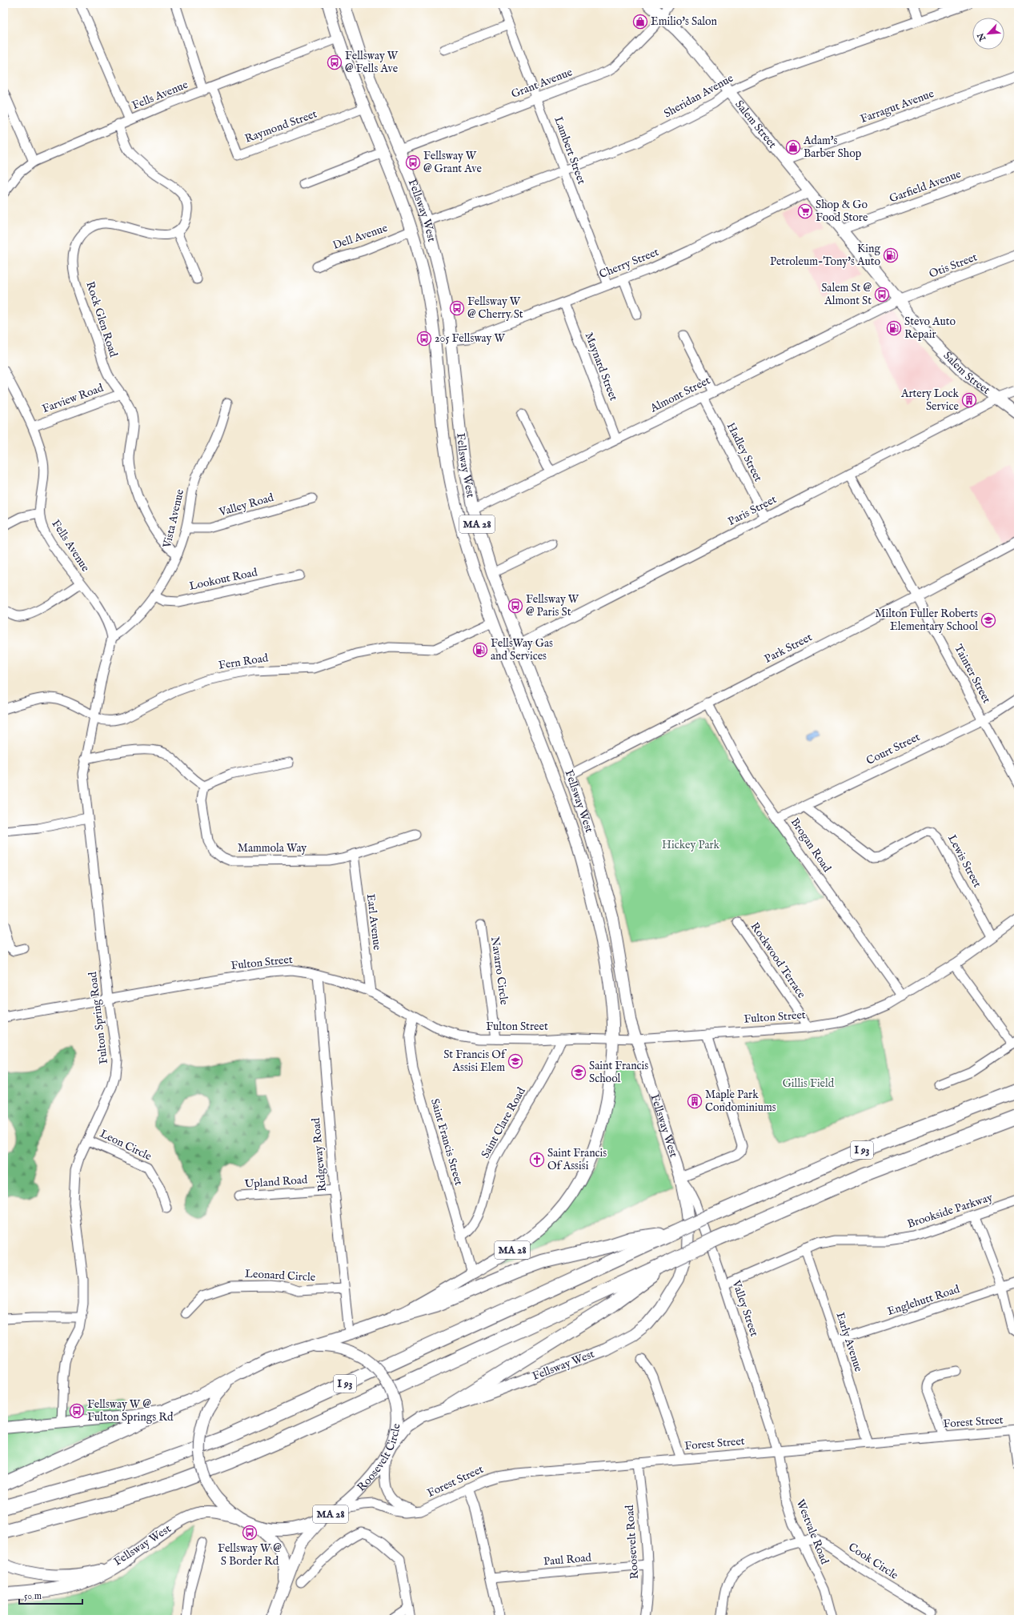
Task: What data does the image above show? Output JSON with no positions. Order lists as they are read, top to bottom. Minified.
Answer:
{"streets":{"highway":["I 93"],"main road":["Salem Street","Fellsway West","MA 28","Roosevelt Circle"],"street":["Grant Avenue","Fells Avenue","Sheridan Avenue","Farragut Avenue","Raymond Street","Lambert Street","Garfield Avenue","Dell Avenue","Cherry Street","Otis Street","Rock Glen Road","Maynard Street","Almont Street","Farview Road","Hadley Street","Valley Road","Paris Street","Vista Avenue","Lookout Road","Park Street","Fern Road","Tainter Street","Court Street","Brogan Road","Mammola Way","Lewis Street","Earl Avenue","Rockwood Terrace","Fulton Street","Navarro Circle","Fulton Spring Road","Saint Clare Road","Saint Francis Street","Leon Circle","Ridgeway Road","Upland Road","Brookside Parkway","Leonard Circle","Englehutt Road","Valley Street","Early Avenue","Forest Street","Westvale Road","Roosevelt Road","Paul Road","Cook Circle"]},"crossings":[["Grant Avenue","Salem Street"],["Grant Avenue","Lambert Street"],["Grant Avenue","Fellsway West"],["Fells Avenue","Raymond Street"],["Fells Avenue","Fellsway West"],["Fells Avenue","Farview Road"],["Fells Avenue","Vista Avenue"],["Sheridan Avenue","Salem Street"],["Sheridan Avenue","Lambert Street"],["Sheridan Avenue","Fellsway West"],["Farragut Avenue","Salem Street"],["Salem Street","Garfield Avenue"],["Salem Street","Cherry Street"],["Salem Street","Otis Street"],["Salem Street","Almont Street"],["Salem Street","Paris Street"],["Raymond Street","Fellsway West"],["Lambert Street","Cherry Street"],["Fellsway West","Dell Avenue"],["Fellsway West","Cherry Street"],["Fellsway West","Almont Street"],["Fellsway West","Paris Street"],["Fellsway West","Park Street"],["Fellsway West","Fern Road"],["Fellsway West","Fulton Street"],["Fellsway West","Saint Francis Street"],["Fellsway West","Ridgeway Road"],["Fellsway West","Valley Street"],["Fellsway West","Roosevelt Circle"],["Cherry Street","Maynard Street"],["Otis Street","Almont Street"],["Rock Glen Road","Farview Road"],["Rock Glen Road","Vista Avenue"],["Maynard Street","Almont Street"],["Almont Street","Hadley Street"],["Hadley Street","Paris Street"],["Valley Road","Vista Avenue"],["Paris Street","Tainter Street"],["Vista Avenue","Lookout Road"],["MA 28","Fulton Spring Road"],["MA 28","Roosevelt Circle"],["Park Street","Tainter Street"],["Park Street","Brogan Road"],["Fern Road","Fulton Spring Road"],["Tainter Street","Court Street"],["Court Street","Brogan Road"],["Court Street","Lewis Street"],["Brogan Road","Fulton Street"],["Mammola Way","Earl Avenue"],["Lewis Street","Fulton Street"],["Earl Avenue","Fulton Street"],["Rockwood Terrace","Fulton Street"],["Fulton Street","Navarro Circle"],["Fulton Street","Fulton Spring Road"],["Fulton Street","Saint Clare Road"],["Fulton Street","Saint Francis Street"],["Fulton Street","Ridgeway Road"],["Fulton Spring Road","Leon Circle"],["Saint Clare Road","Saint Francis Street"],["Ridgeway Road","Upland Road"],["Ridgeway Road","Leonard Circle"],["Brookside Parkway","Valley Street"],["Brookside Parkway","Early Avenue"],["Englehutt Road","Early Avenue"],["Valley Street","Forest Street"],["Valley Street","Westvale Road"],["Early Avenue","Forest Street"],["Forest Street","Roosevelt Circle"],["Forest Street","Westvale Road"],["Forest Street","Roosevelt Road"],["Westvale Road","Cook Circle"],["Roosevelt Road","Paul Road"]],"parks":["Hickey Park","Gillis Field"],"places":{"shop":["Emilio's Salon","Adam's Barber Shop"],"bus stop":["Fellsway W @ Fells Ave","Fellsway W @ Grant Ave","Salem St @ Almont St","Fellsway W @ Cherry St","205 Fellsway W","Fellsway W @ Paris St","Fellsway W @ Fulton Springs Rd","Fellsway W @ S Border Rd"],"supermarket":["Shop & Go Food Store"],"fuel station":["King Petroleum-Tony's Auto","Stevo Auto Repair","FellsWay Gas and Services"],"building":["Artery Lock Service","Maple Park Condominiums"],"school or university":["Milton Fuller Roberts Elementary School","St Francis Of Assisi Elem","Saint Francis School"],"church":["Saint Francis Of Assisi"]},"scale_bar":"50 m","north":"bottom left"}
